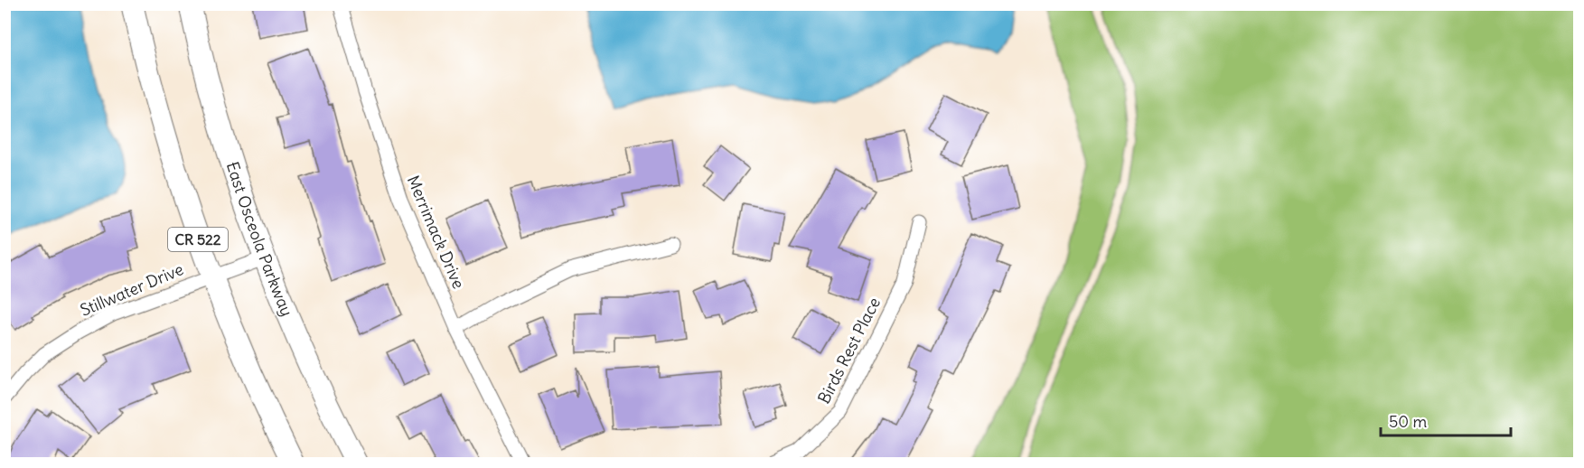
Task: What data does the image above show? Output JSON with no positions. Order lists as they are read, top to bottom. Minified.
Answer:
{"streets":{"main road":["CR 522","East Osceola Parkway"],"street":["Merrimack Drive","Stillwater Drive","Birds Rest Place"]},"crossings":[["CR 522","Stillwater Drive"],["East Osceola Parkway","Stillwater Drive"]],"scale_bar":"50 m"}
